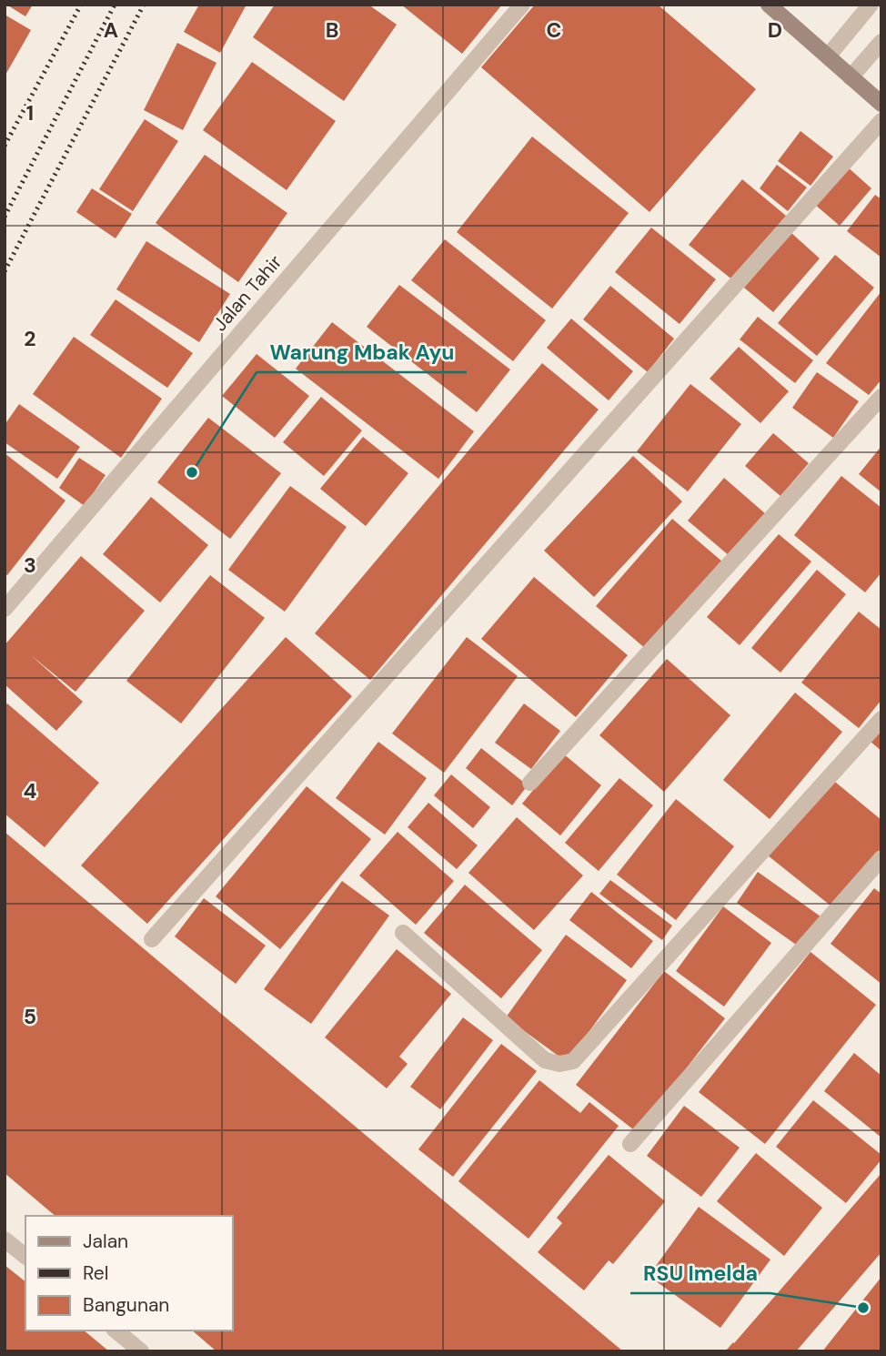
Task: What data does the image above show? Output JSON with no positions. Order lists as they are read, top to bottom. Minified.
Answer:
{"streets":{"street":["Jalan Tahir"]},"places":["Warung Mbak Ayu","RSU Imelda"],"legend":["Jalan","Rel","Bangunan"],"grid":{"columns":["A","B","C","D"],"rows":["1","2","3","4","5"]}}
